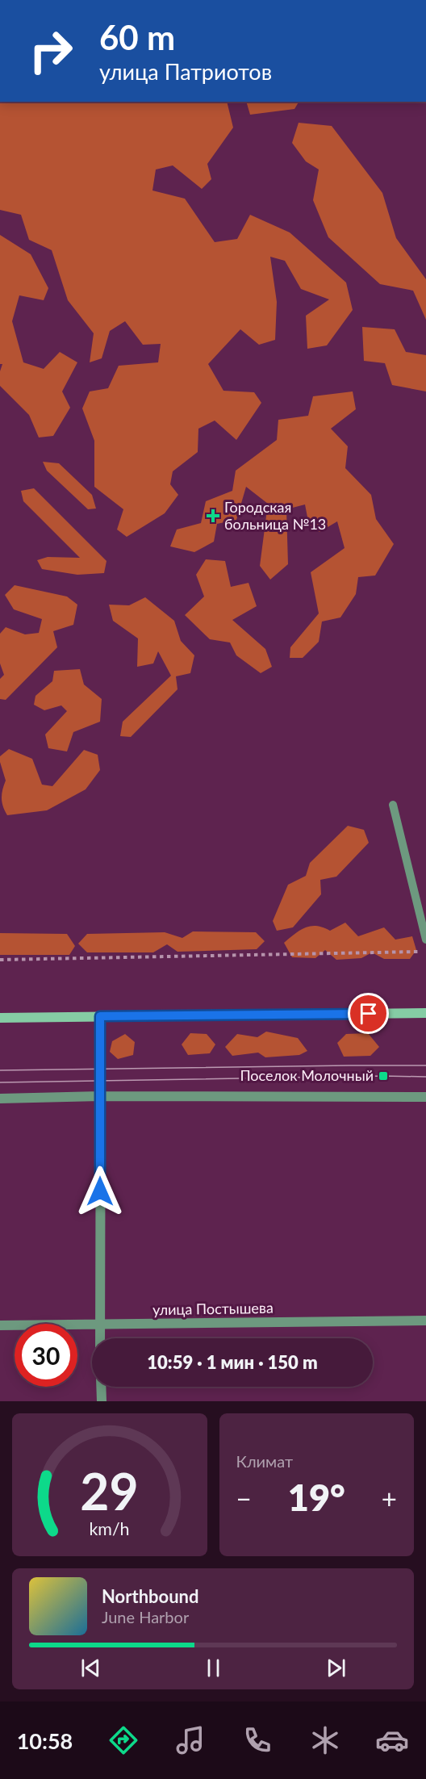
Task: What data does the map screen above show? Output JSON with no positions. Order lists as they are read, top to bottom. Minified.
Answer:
{"streets":{"street":["улица Постышева"]},"places":{"health":["Городская больница №13"],"transit":["Поселок Молочный"]},"page":{"turn":["60 m","улица Патриотов"],"limit":"30","trip":"10:59 · 1 мин · 150 m","tile":"Климат","heat":["−","19°","+"],"song":["Northbound","June Harbor"],"tabs":"10:58","gauge":["29","km/h"]}}
